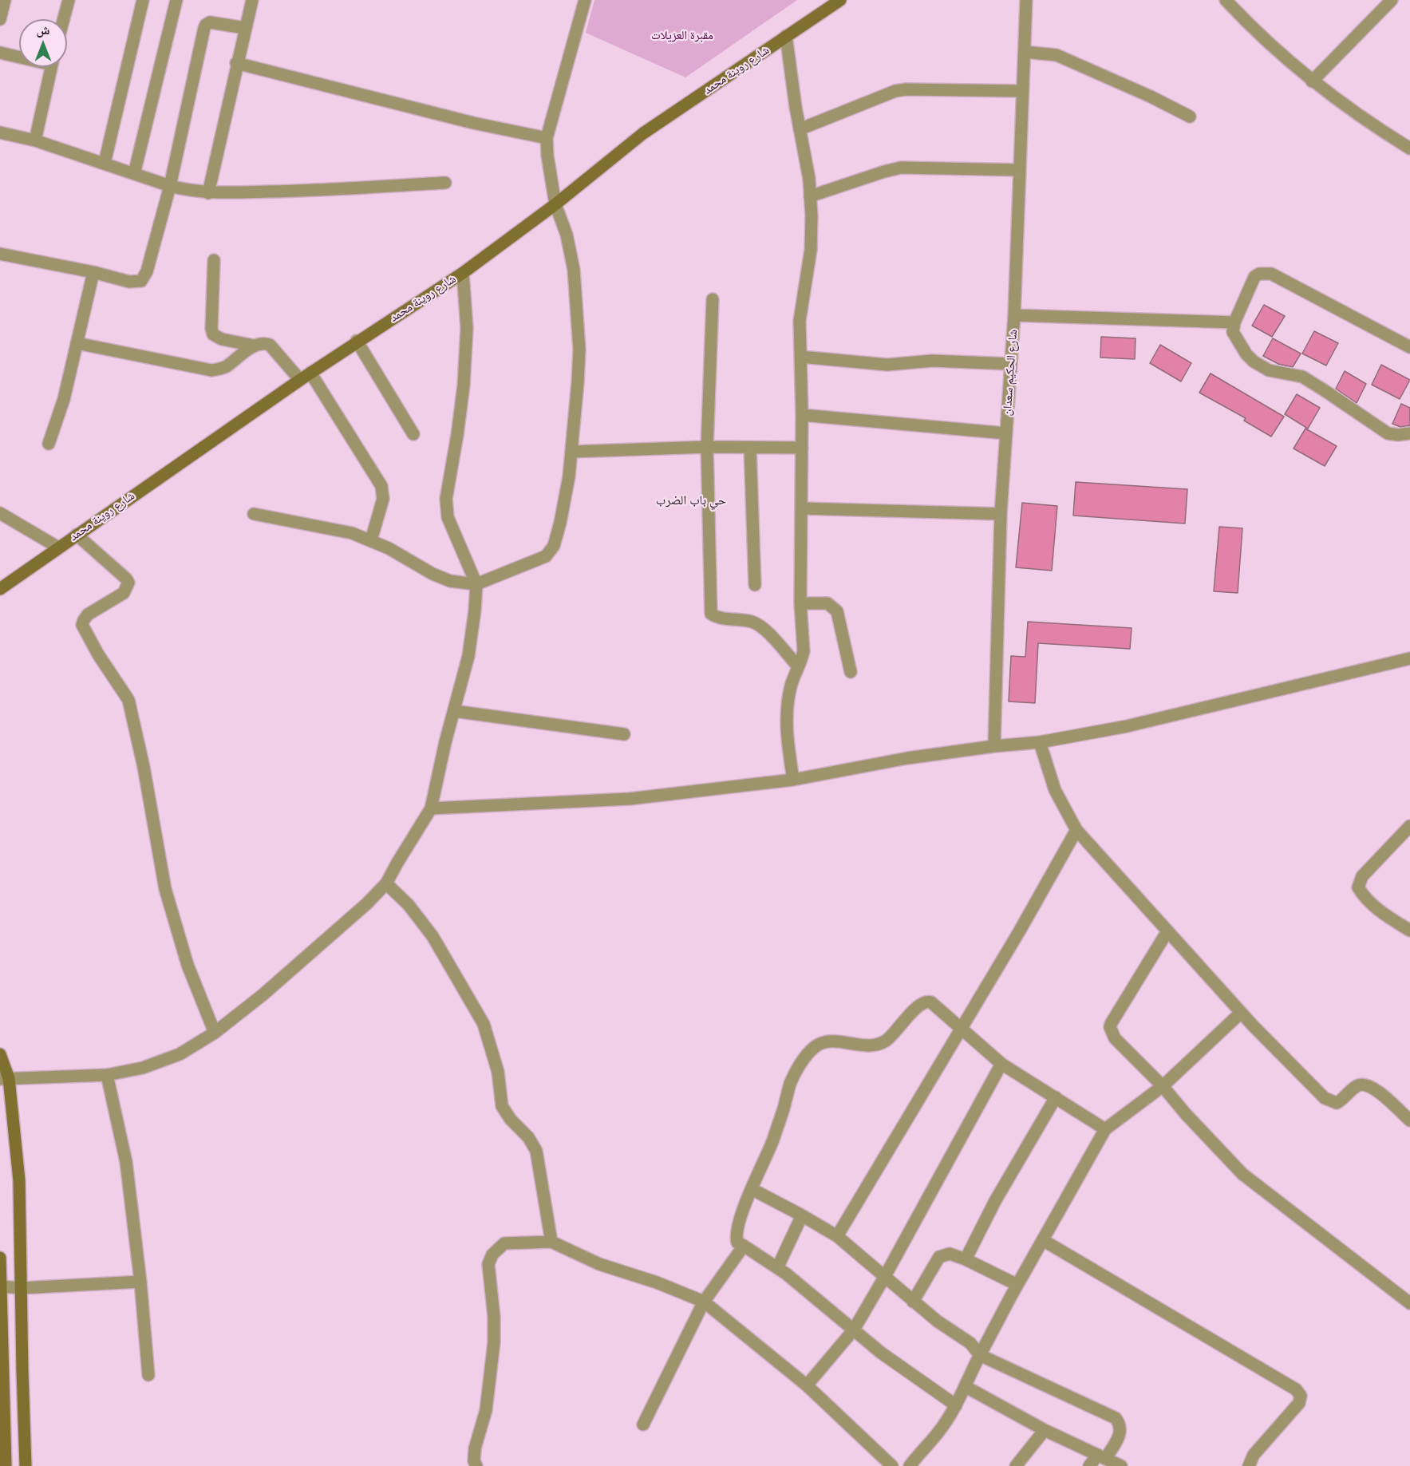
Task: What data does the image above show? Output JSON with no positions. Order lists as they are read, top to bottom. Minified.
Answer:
{"streets":{"main road":["شارع روينة محمد"],"street":["شارع الحكيم سعدان"]},"districts":["حي باب الضرب"],"parks":["مقبرة العزيلات"],"north":"top"}
